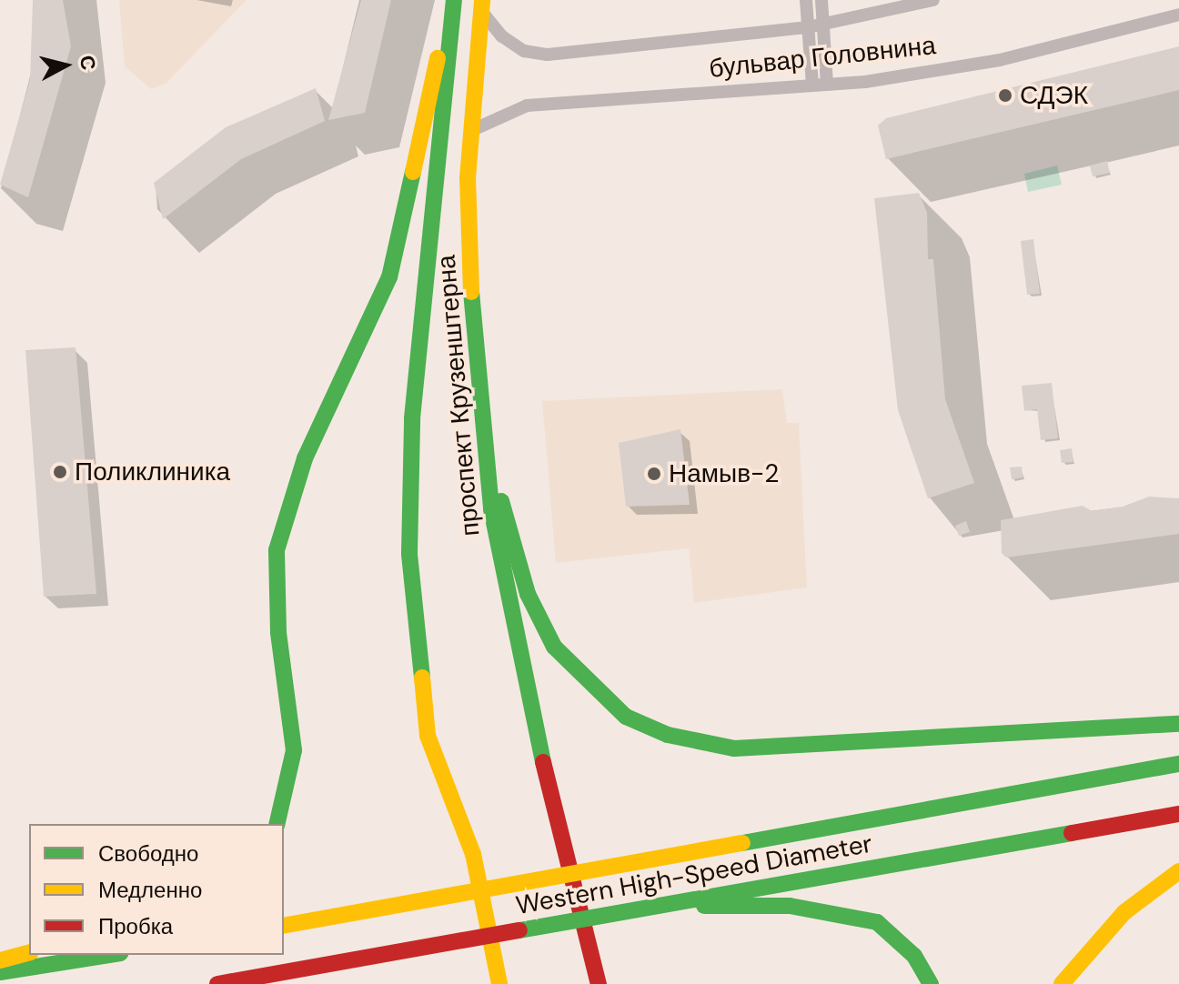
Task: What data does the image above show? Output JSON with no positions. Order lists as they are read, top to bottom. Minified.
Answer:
{"streets":{"main road":["проспект Крузенштерна","Western High-Speed Diameter"],"street":["бульвар Головнина"]},"crossings":[["бульвар Головнина","проспект Крузенштерна"]],"places":["СДЭК","Поликлиника","Намыв-2"],"legend":["Свободно","Медленно","Пробка"],"north":"right"}
